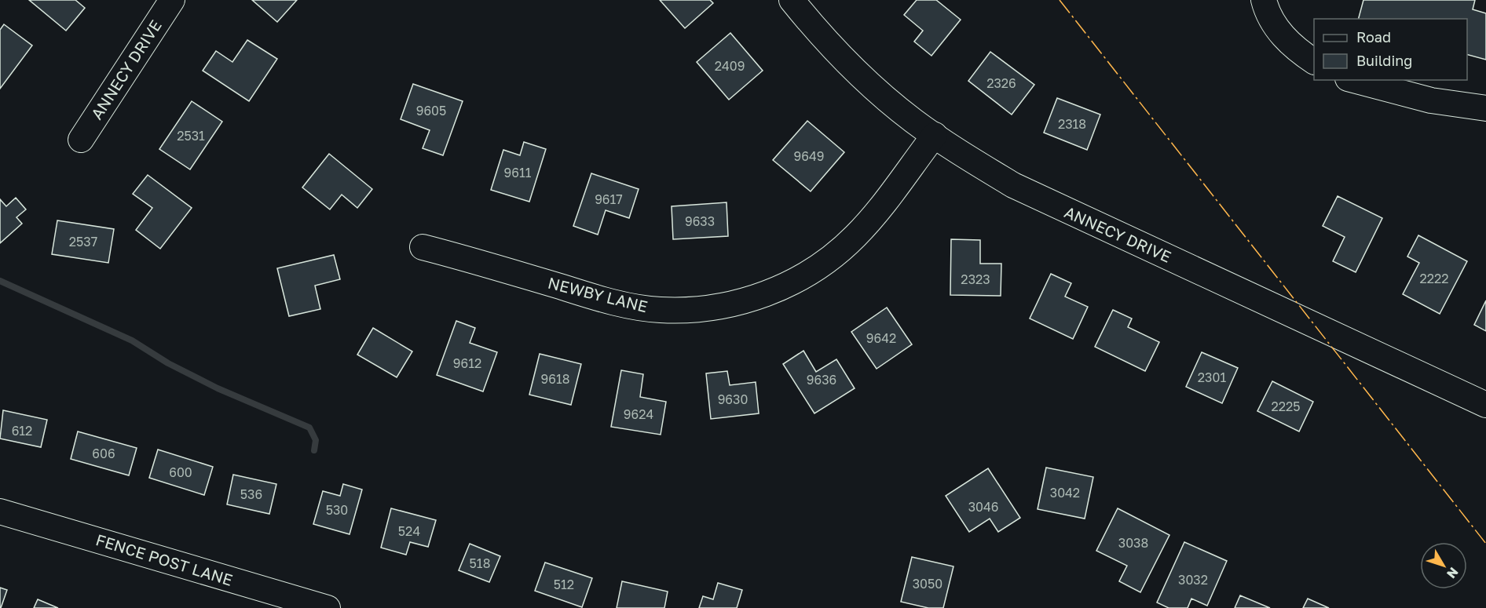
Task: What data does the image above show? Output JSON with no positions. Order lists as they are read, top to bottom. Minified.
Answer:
{"streets":{"street":["ANNECY DRIVE","NEWBY LANE","FENCE POST LANE"]},"crossings":[["ANNECY DRIVE","NEWBY LANE"]],"house_numbers":["2409","2326","9605","2318","2531","9649","9611","9617","9633","2537","2222","2323","9642","9612","2301","9618","9636","9630","2225","9624","612","606","600","3042","536","3046","530","524","3038","518","3032","3050","512"],"legend":["Road","Building"],"north":"bottom right"}
